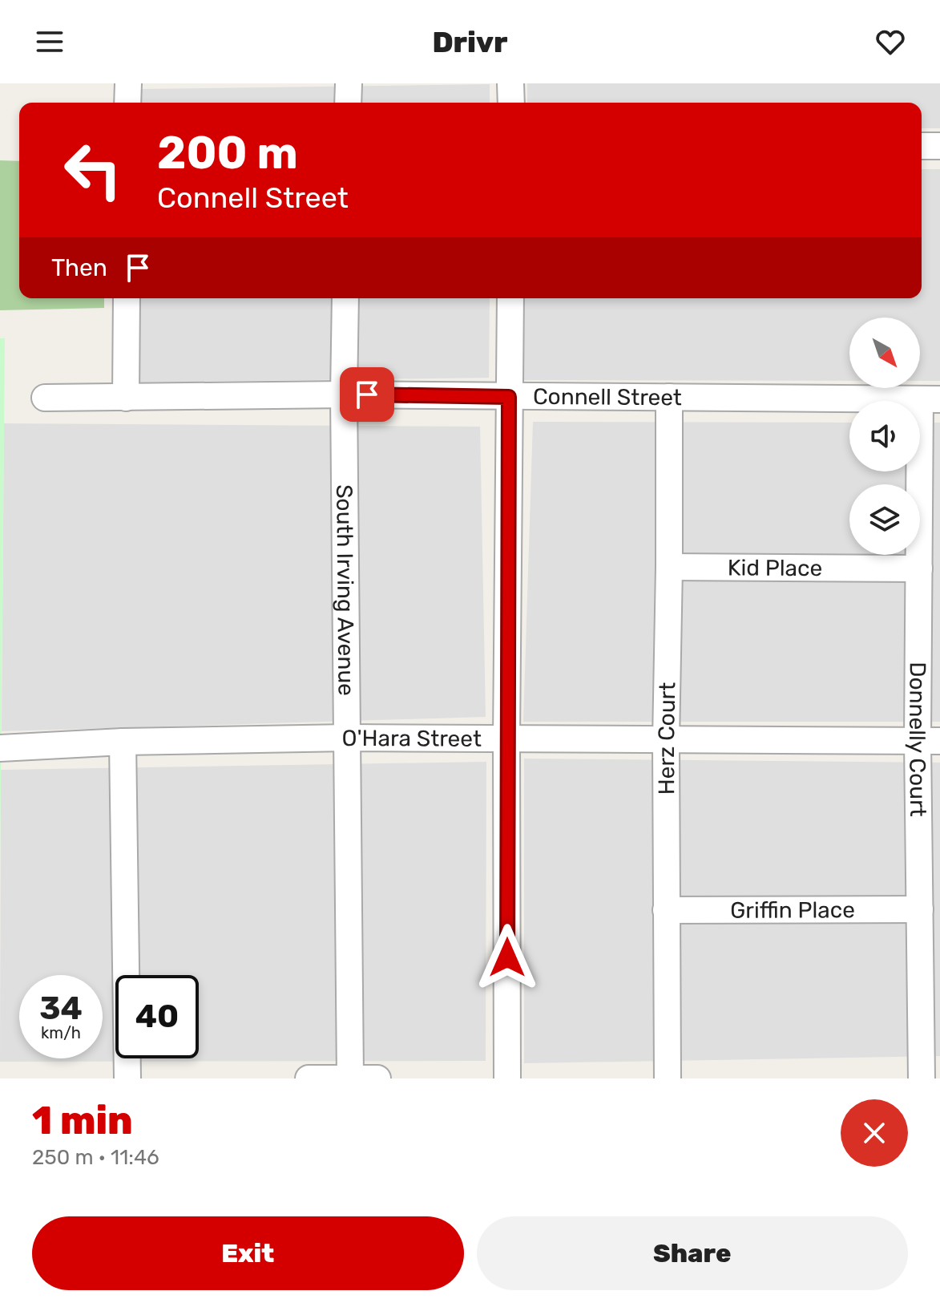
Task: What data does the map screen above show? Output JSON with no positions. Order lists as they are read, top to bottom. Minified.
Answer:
{"streets":{"street":["Connell Street","Kid Place","South Irving Avenue","Herz Court","O'Hara Street","Donnelly Court","Griffin Place"]},"crossings":[["Connell Street","South Irving Avenue"],["Connell Street","Herz Court"],["Connell Street","Donnelly Court"],["Kid Place","Herz Court"],["Kid Place","Donnelly Court"],["South Irving Avenue","O'Hara Street"],["Herz Court","O'Hara Street"],["Herz Court","Griffin Place"],["O'Hara Street","Donnelly Court"],["Donnelly Court","Griffin Place"]],"north":"bottom right","page":{"header":"Drivr","turn":["200 m","Connell Street"],"then":"Then","speed":"34 km/h","limit":"40","heading":["1 min","250 m · 11:46"],"buttons":["Exit","Share"]}}
